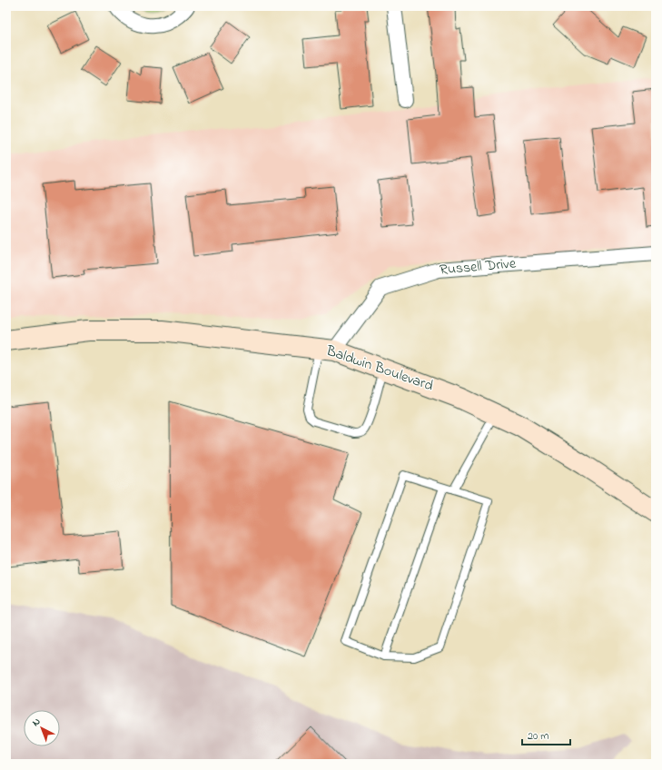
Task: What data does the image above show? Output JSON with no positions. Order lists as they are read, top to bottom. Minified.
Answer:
{"streets":{"main road":["Baldwin Boulevard"],"street":["Russell Drive"]},"crossings":[["Russell Drive","Baldwin Boulevard"]],"scale_bar":"20 m","north":"top left"}
